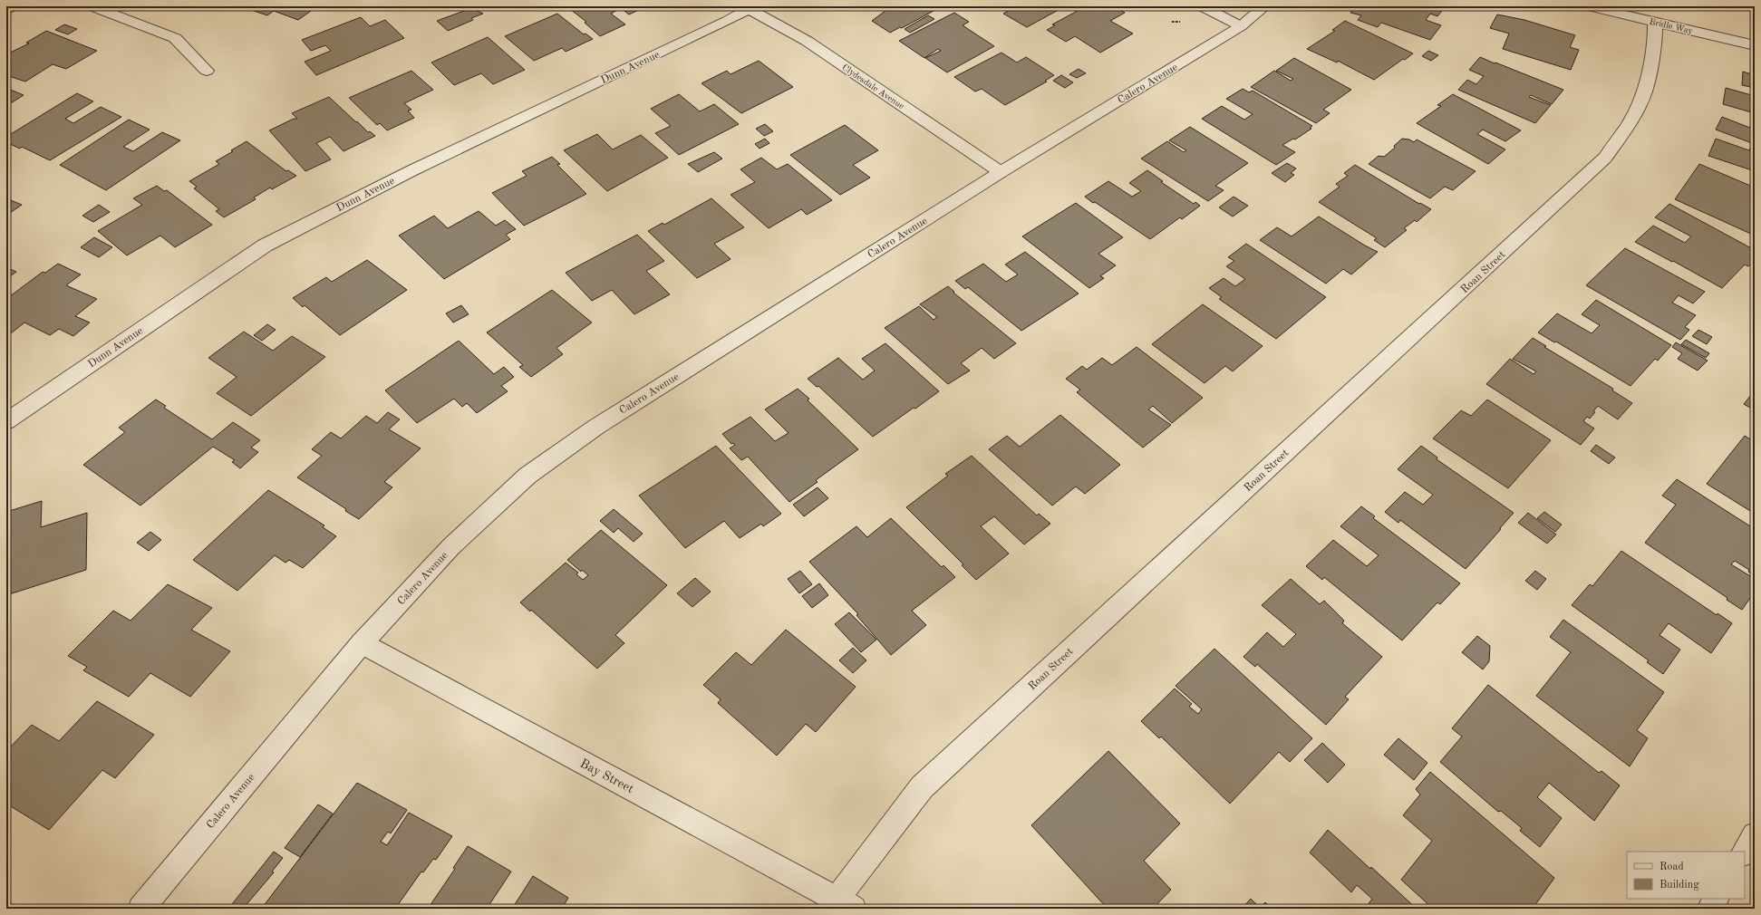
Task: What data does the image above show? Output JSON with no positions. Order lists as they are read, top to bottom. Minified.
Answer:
{"streets":{"street":["Bridle Way","Dunn Avenue","Calero Avenue","Clydesdale Avenue","Roan Street","Bay Street"]},"crossings":[["Bridle Way","Roan Street"],["Dunn Avenue","Clydesdale Avenue"],["Calero Avenue","Clydesdale Avenue"],["Calero Avenue","Bay Street"],["Roan Street","Bay Street"]],"legend":["Road","Building"]}
